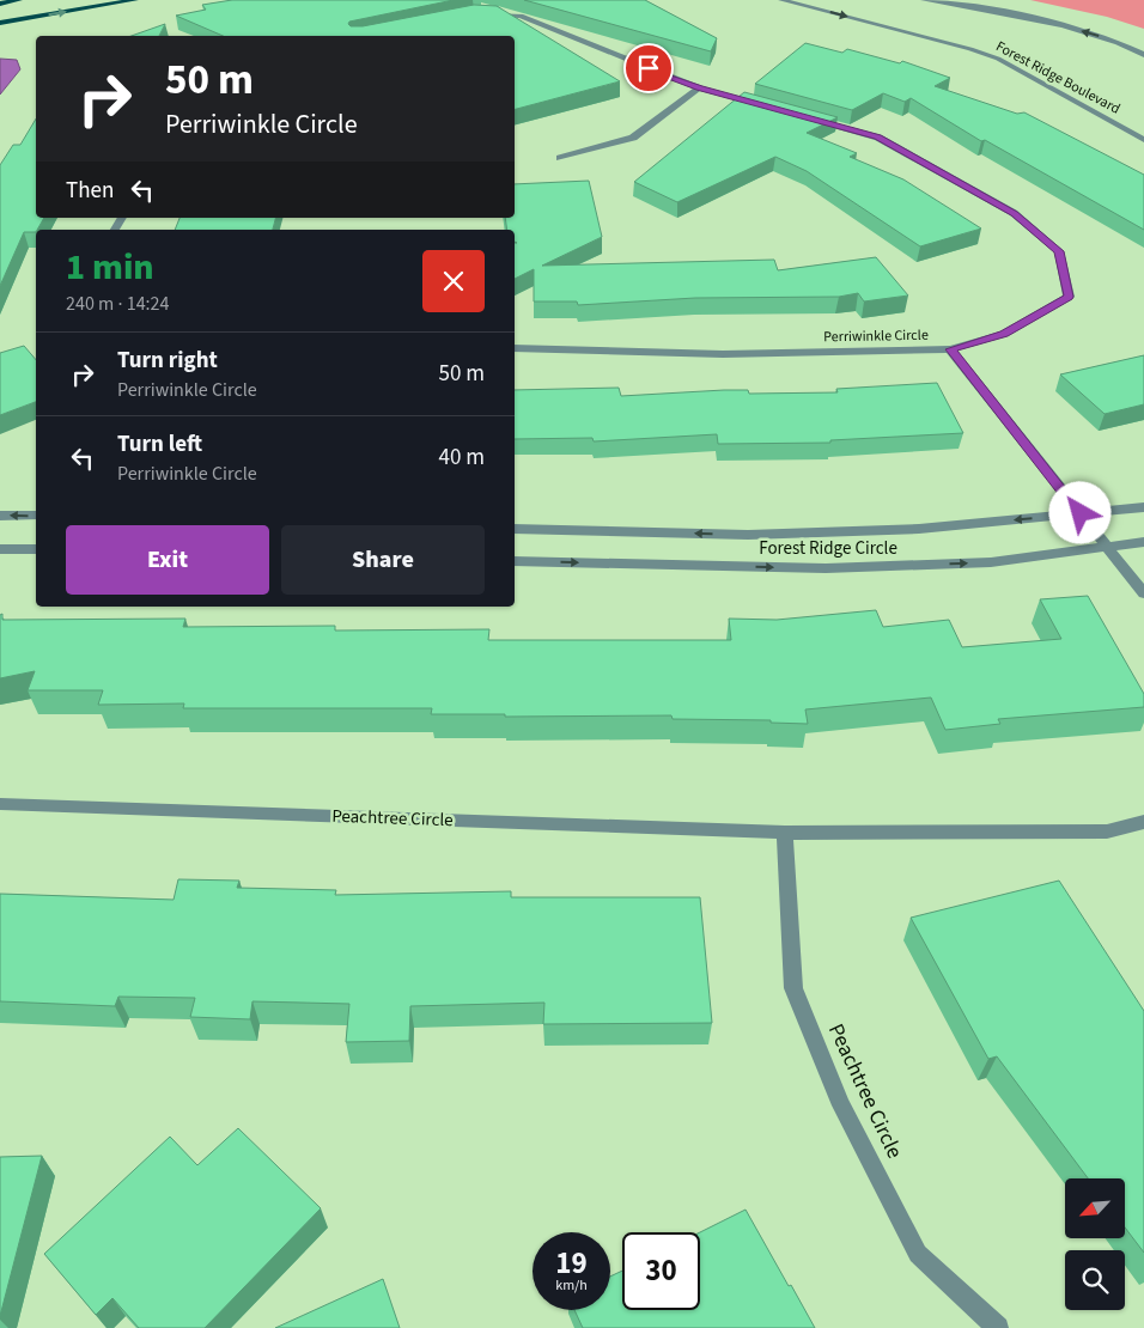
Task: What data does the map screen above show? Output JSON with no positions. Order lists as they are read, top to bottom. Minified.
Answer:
{"streets":{"street":["Forest Ridge Boulevard","Perriwinkle Circle","Forest Ridge Circle","Peachtree Circle"]},"north":"bottom left","page":{"turn":["50 m","Perriwinkle Circle"],"then":"Then","heading":["1 min","240 m · 14:24"],"list":[{"name":"Turn right","note":"Perriwinkle Circle","value":"50 m"},{"name":"Turn left","note":"Perriwinkle Circle","value":"40 m"}],"buttons":["Exit","Share"],"speed":"19 km/h","limit":"30"}}
